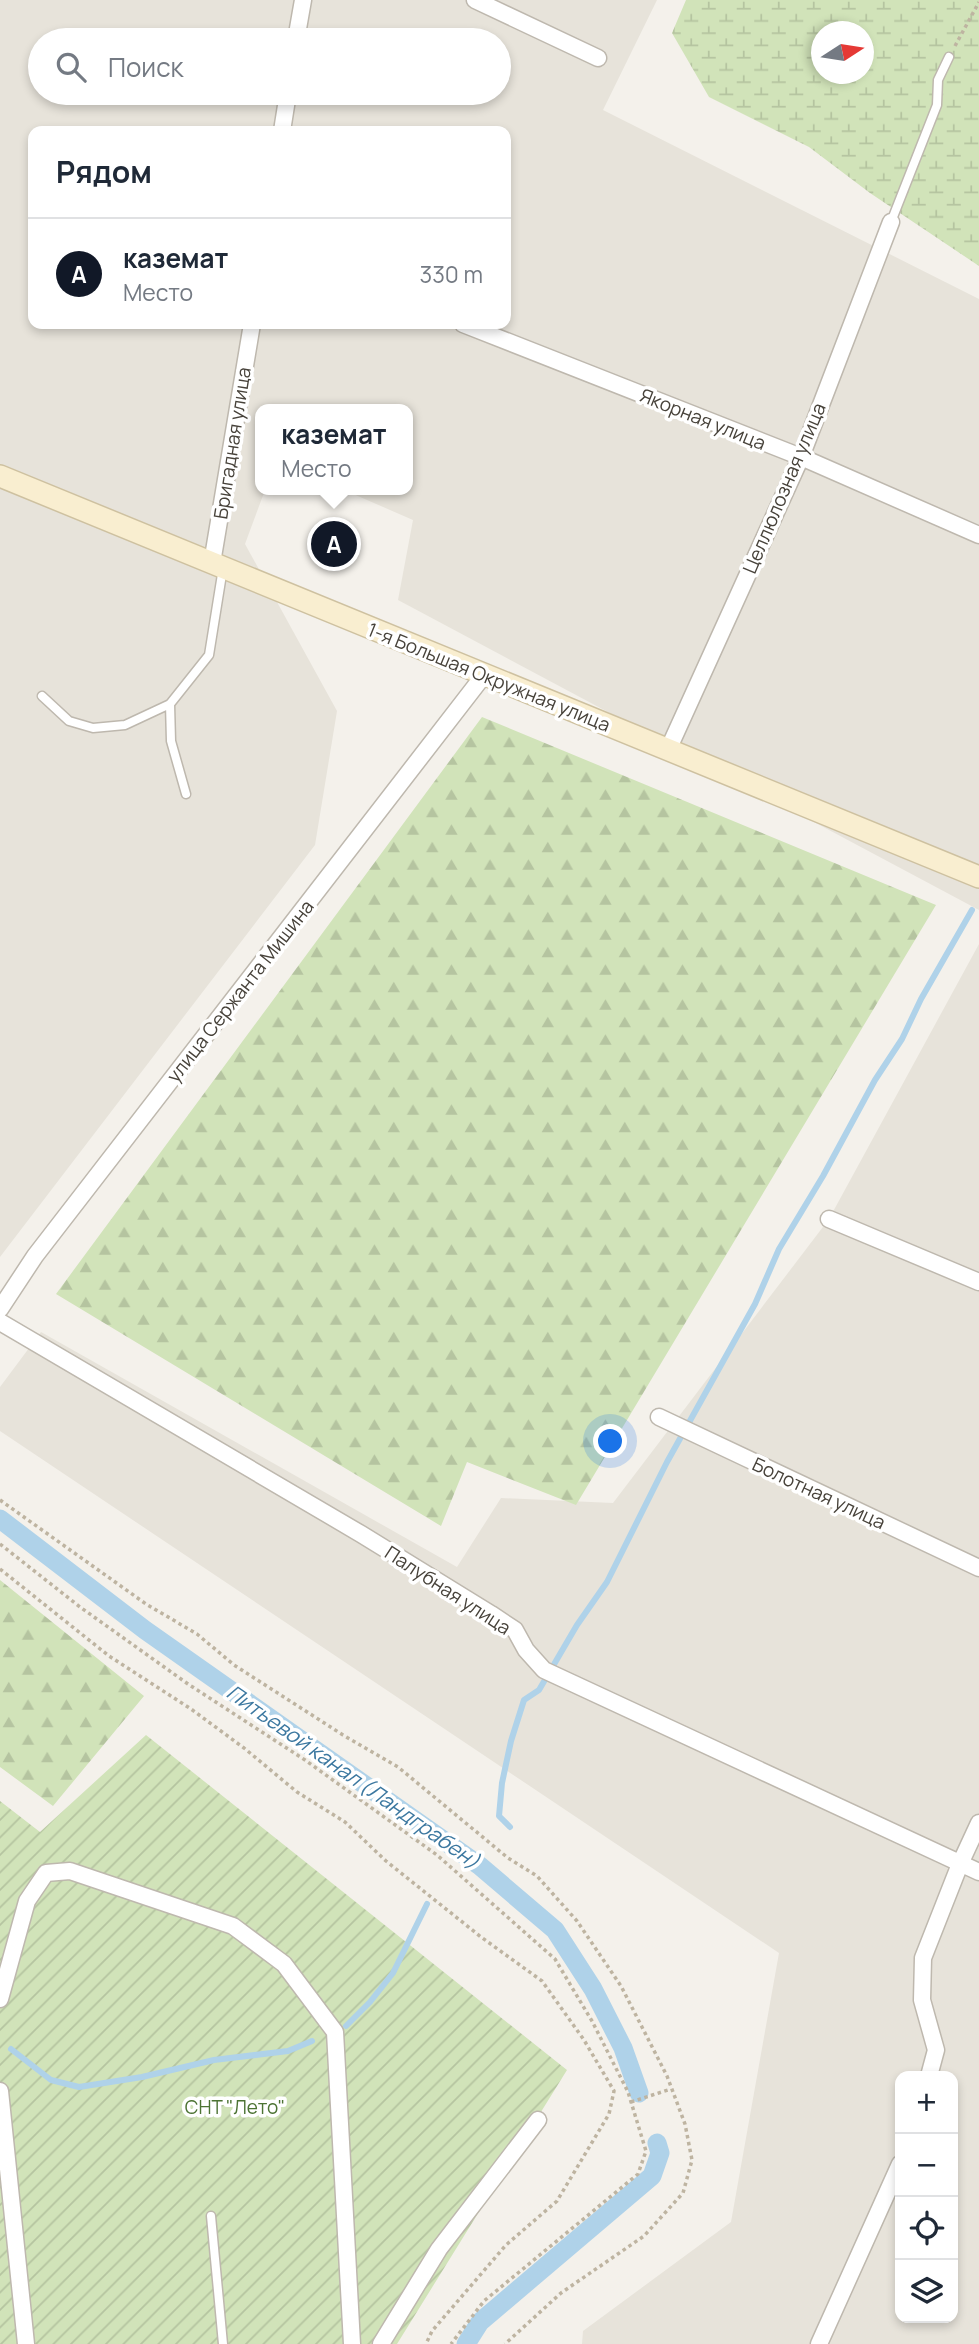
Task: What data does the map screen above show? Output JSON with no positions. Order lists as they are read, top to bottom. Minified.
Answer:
{"streets":{"street":["Якорная улица","Бригадная улица","Целлюлозная улица","1-я Большая Окружная улица","улица Сержанта Мишина","Болотная улица","Палубная улица"]},"crossings":[["Якорная улица","Целлюлозная улица"],["Бригадная улица","1-я Большая Окружная улица"],["Целлюлозная улица","1-я Большая Окружная улица"],["1-я Большая Окружная улица","улица Сержанта Мишина"]],"water":["Питьевой канал (Ландграбен)"],"parks":["СНТ \"Лето\""],"north":"right","page":{"search":"Поиск","heading":"Рядом","list":[{"mark":"A","name":"каземат","note":"Место","value":"330 m"}],"popup":["каземат","Место"],"pins":"A","map_buttons":["+","−"]}}
